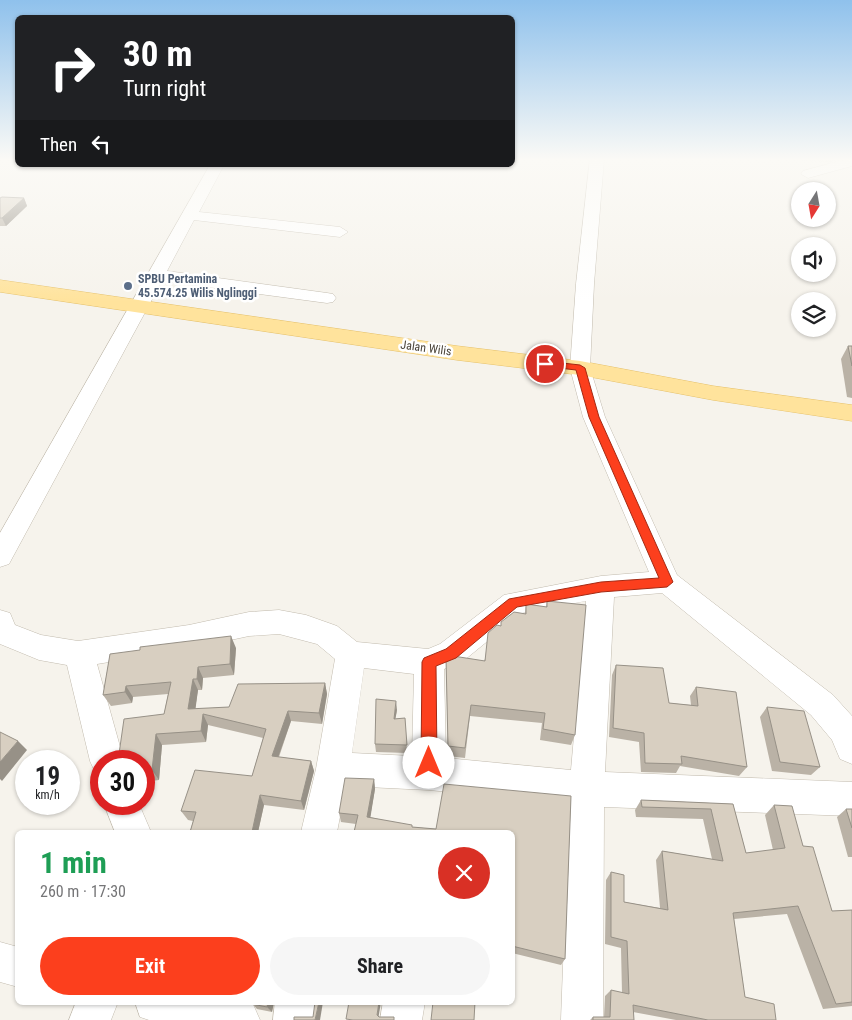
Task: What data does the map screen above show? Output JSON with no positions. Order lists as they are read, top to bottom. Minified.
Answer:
{"streets":{"main road":["Jalan Wilis"]},"places":["SPBU Pertamina 45.574.25 Wilis Nglinggi"],"north":"bottom","page":{"turn":["30 m","Turn right"],"then":"Then","speed":"19 km/h","limit":"30","heading":["1 min","260 m · 17:30"],"buttons":["Exit","Share"]}}
